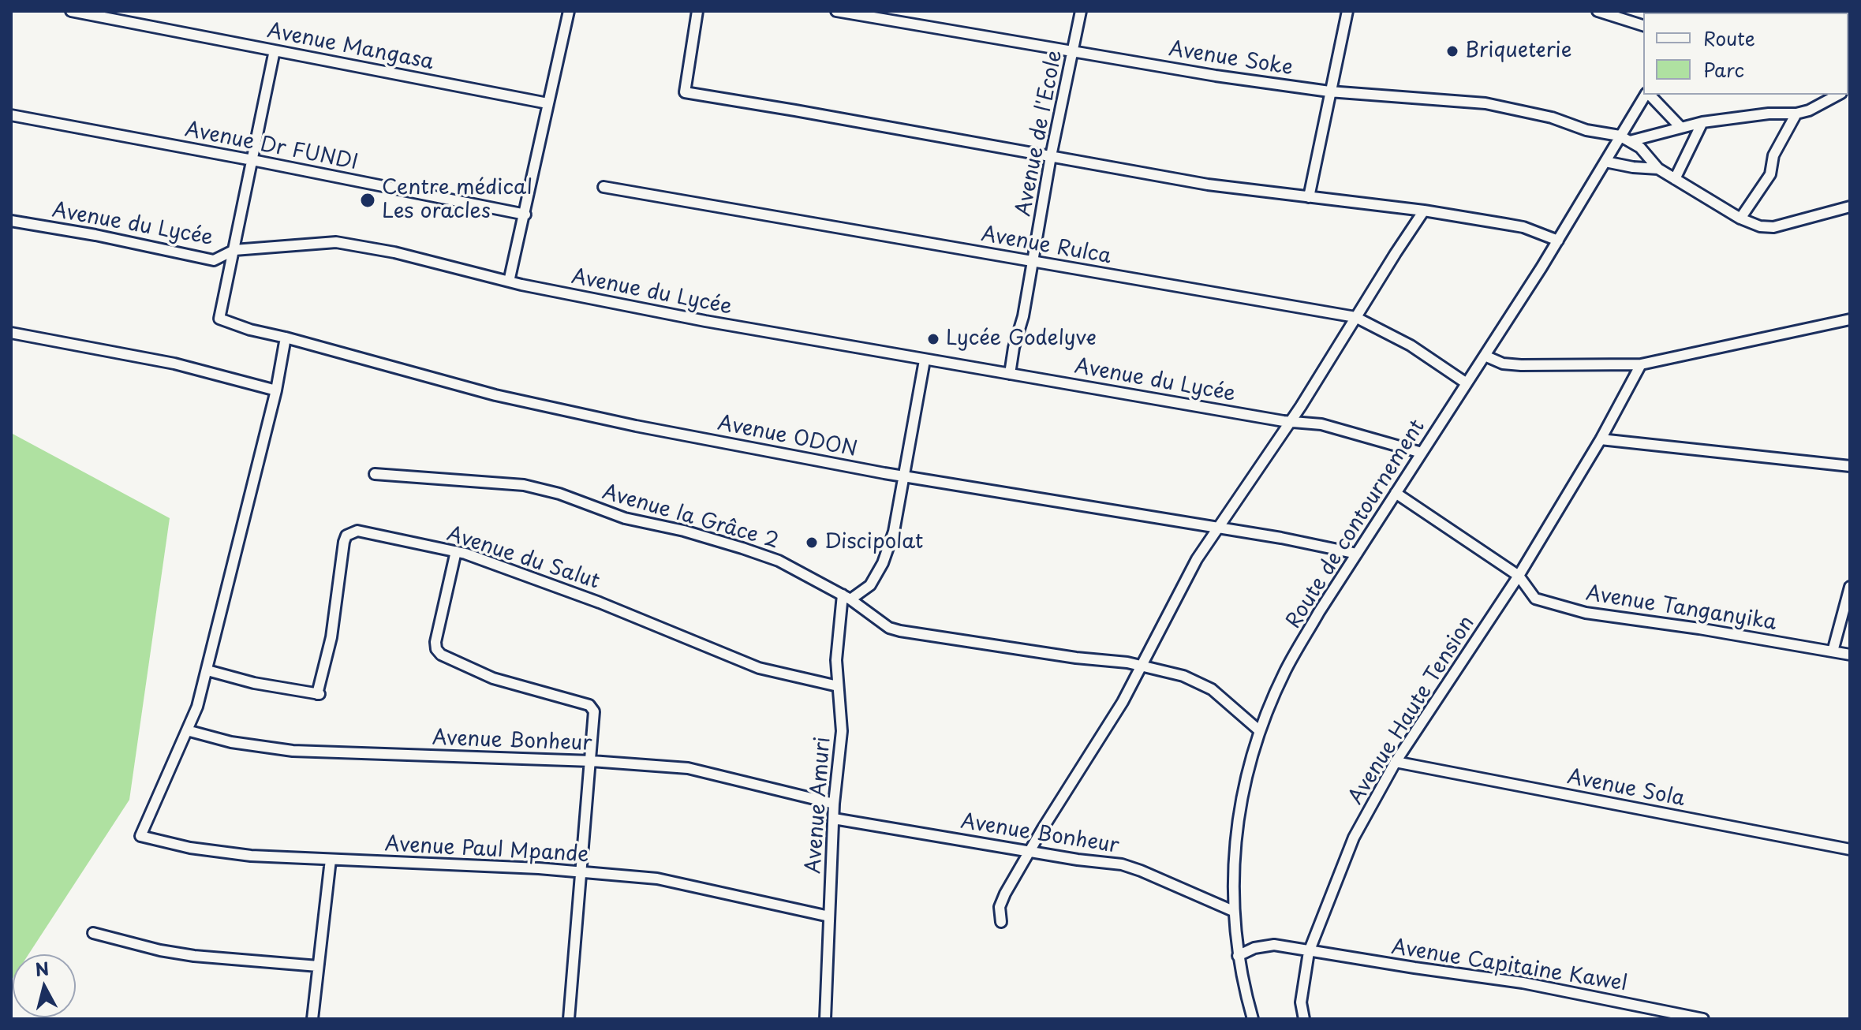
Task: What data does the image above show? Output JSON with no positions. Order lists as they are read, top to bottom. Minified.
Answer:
{"streets":{"street":["Avenue Mangasa","Avenue Soke","Avenue de l'Ecole","Avenue Dr FUNDI","Avenue du Lycée","Avenue Rulca","Avenue ODON","Avenue la Grâce 2","Route de contournement","Avenue du Salut","Avenue Tanganyika","Avenue Haute Tension","Avenue Bonheur","Avenue Sola","Avenue Amuri","Avenue Paul Mpande","Avenue Capitaine Kawel"]},"crossings":[["Avenue Soke","Avenue de l'Ecole"],["Avenue Soke","Route de contournement"],["Avenue de l'Ecole","Avenue du Lycée"],["Avenue de l'Ecole","Avenue Rulca"],["Avenue du Lycée","Avenue ODON"],["Avenue du Lycée","Route de contournement"],["Avenue Rulca","Route de contournement"],["Avenue ODON","Route de contournement"],["Avenue la Grâce 2","Route de contournement"],["Avenue la Grâce 2","Avenue Amuri"],["Route de contournement","Avenue Tanganyika"],["Route de contournement","Avenue Bonheur"],["Avenue du Salut","Avenue Amuri"],["Avenue Tanganyika","Avenue Haute Tension"],["Avenue Haute Tension","Avenue Sola"],["Avenue Haute Tension","Avenue Capitaine Kawel"],["Avenue Bonheur","Avenue Amuri"],["Avenue Bonheur","Avenue Paul Mpande"],["Avenue Amuri","Avenue Paul Mpande"]],"places":["Briqueterie","Centre médical Les oracles","Lycée Godelyve","Discipolat"],"legend":["Route","Parc"],"north":"top"}
